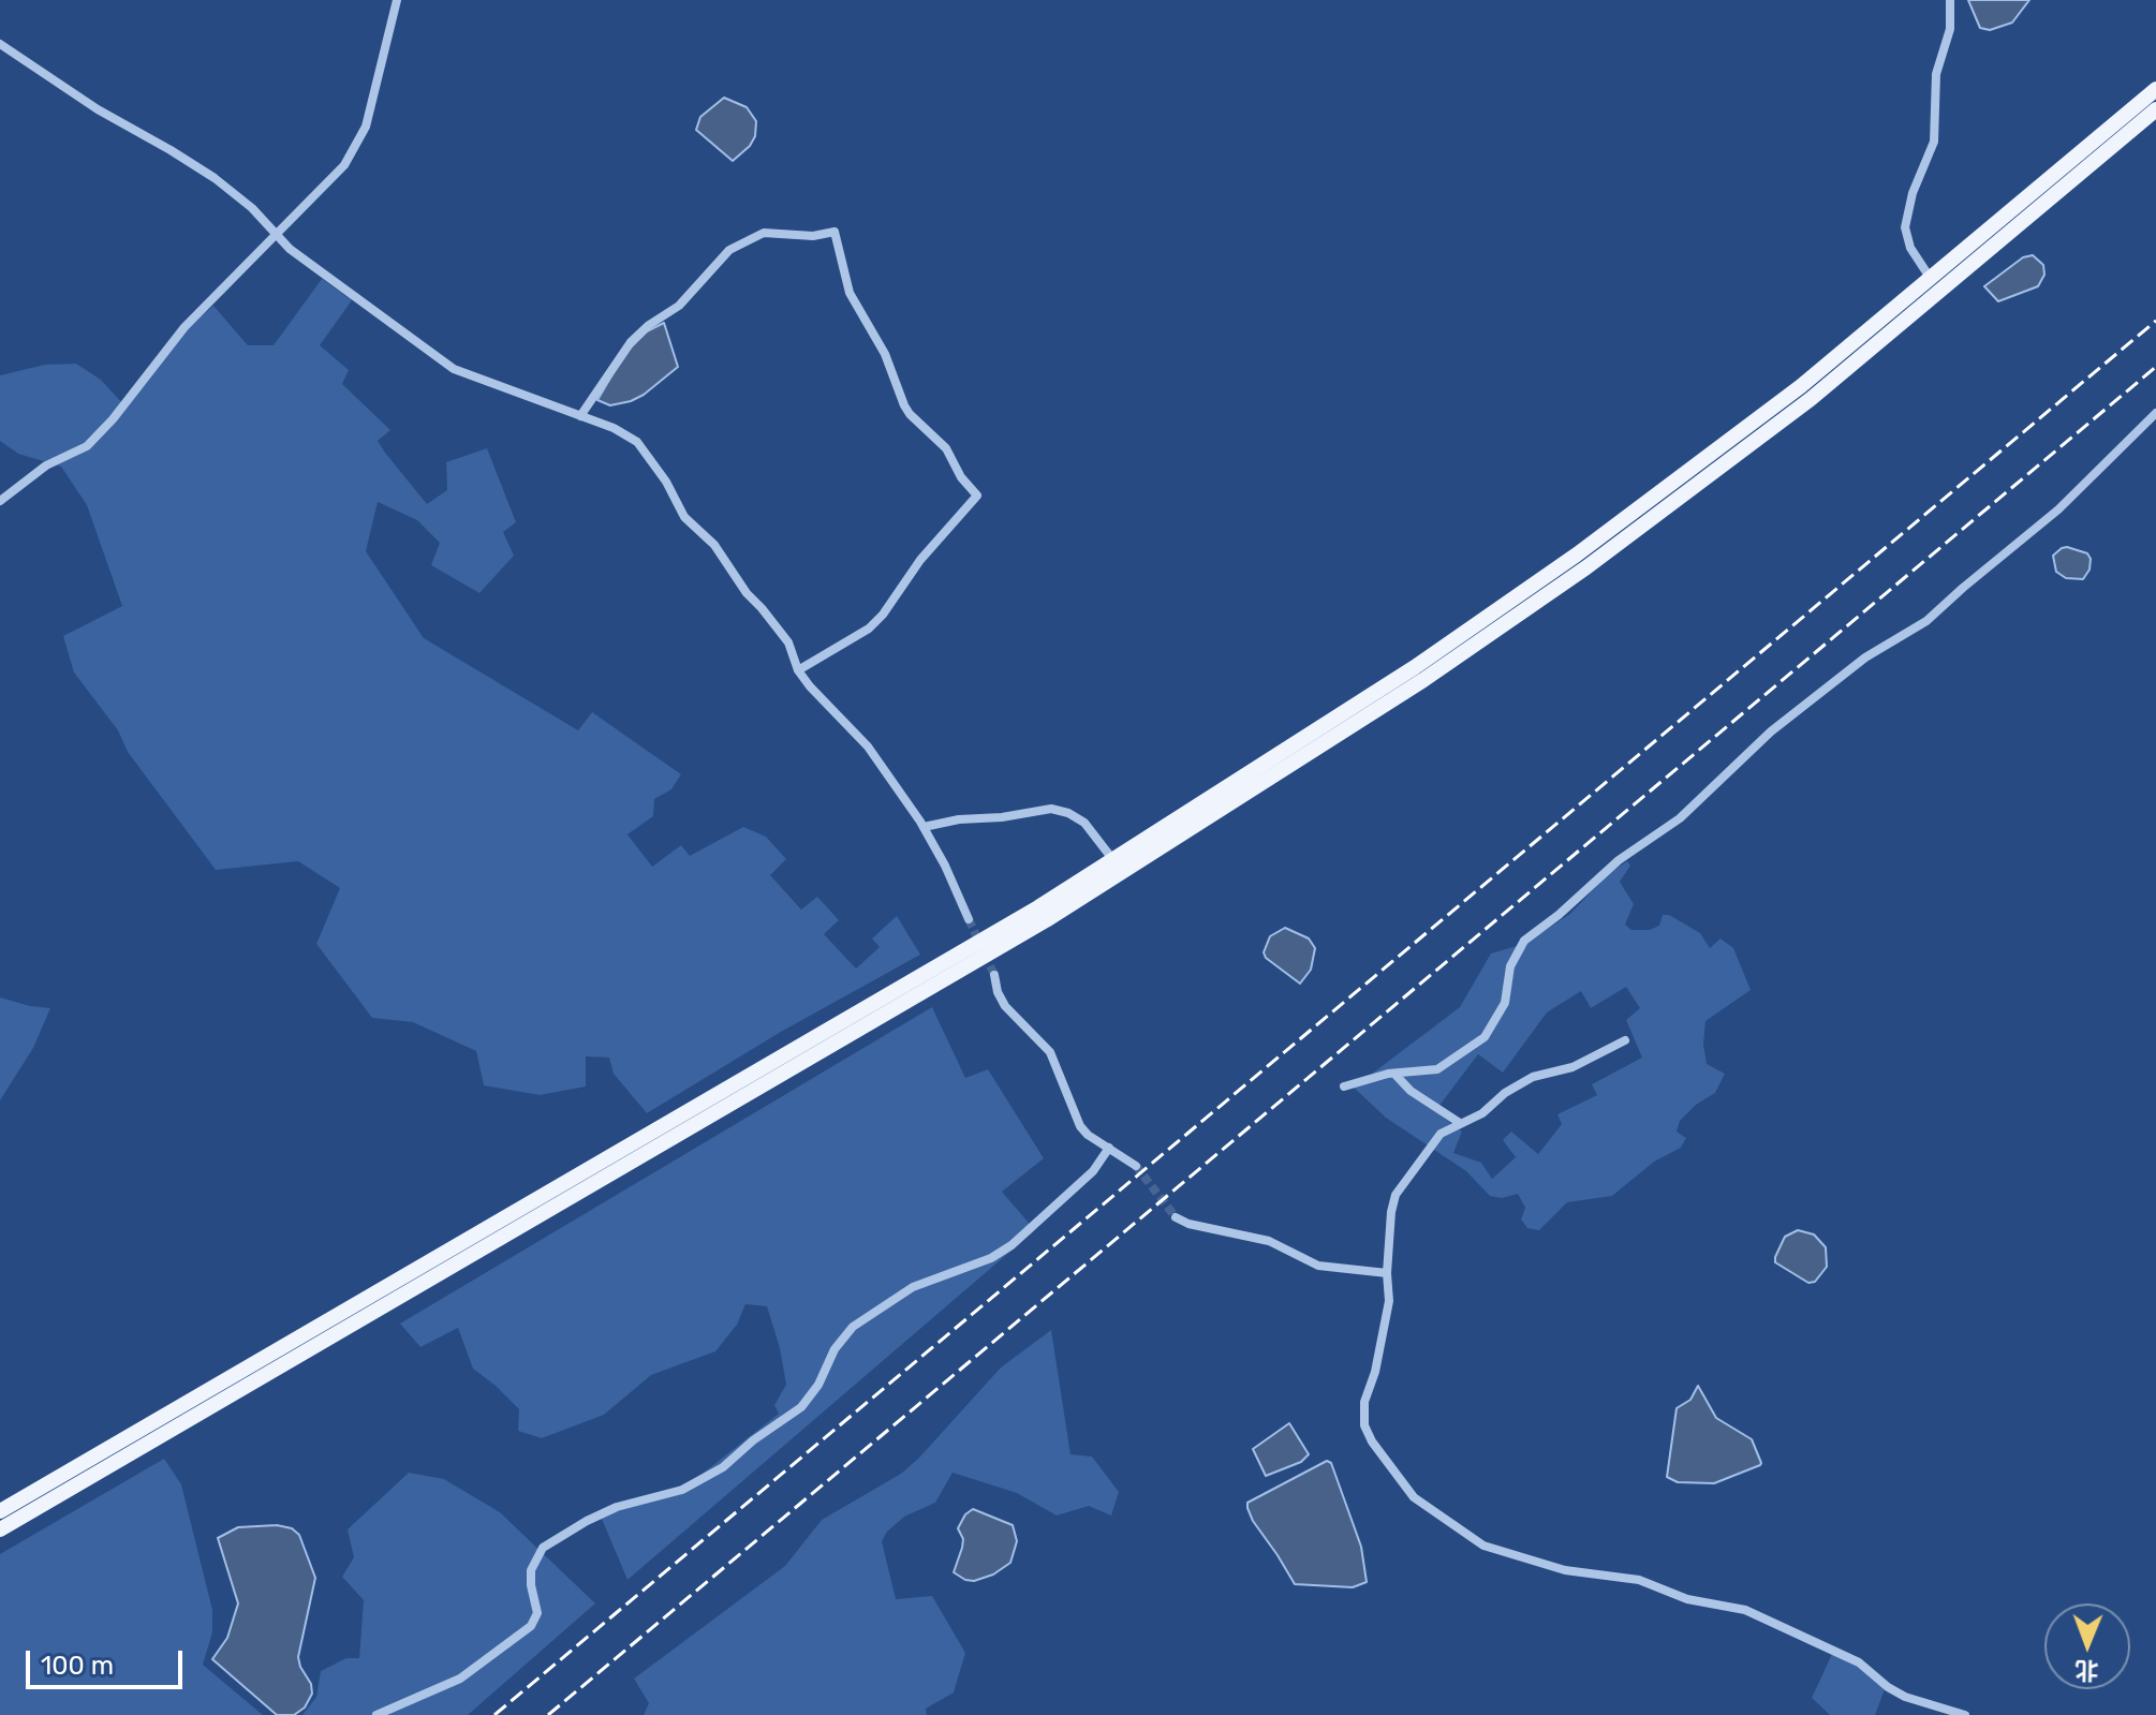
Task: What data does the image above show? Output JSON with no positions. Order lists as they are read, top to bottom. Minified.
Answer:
{"scale_bar":"100 m","north":"bottom"}
